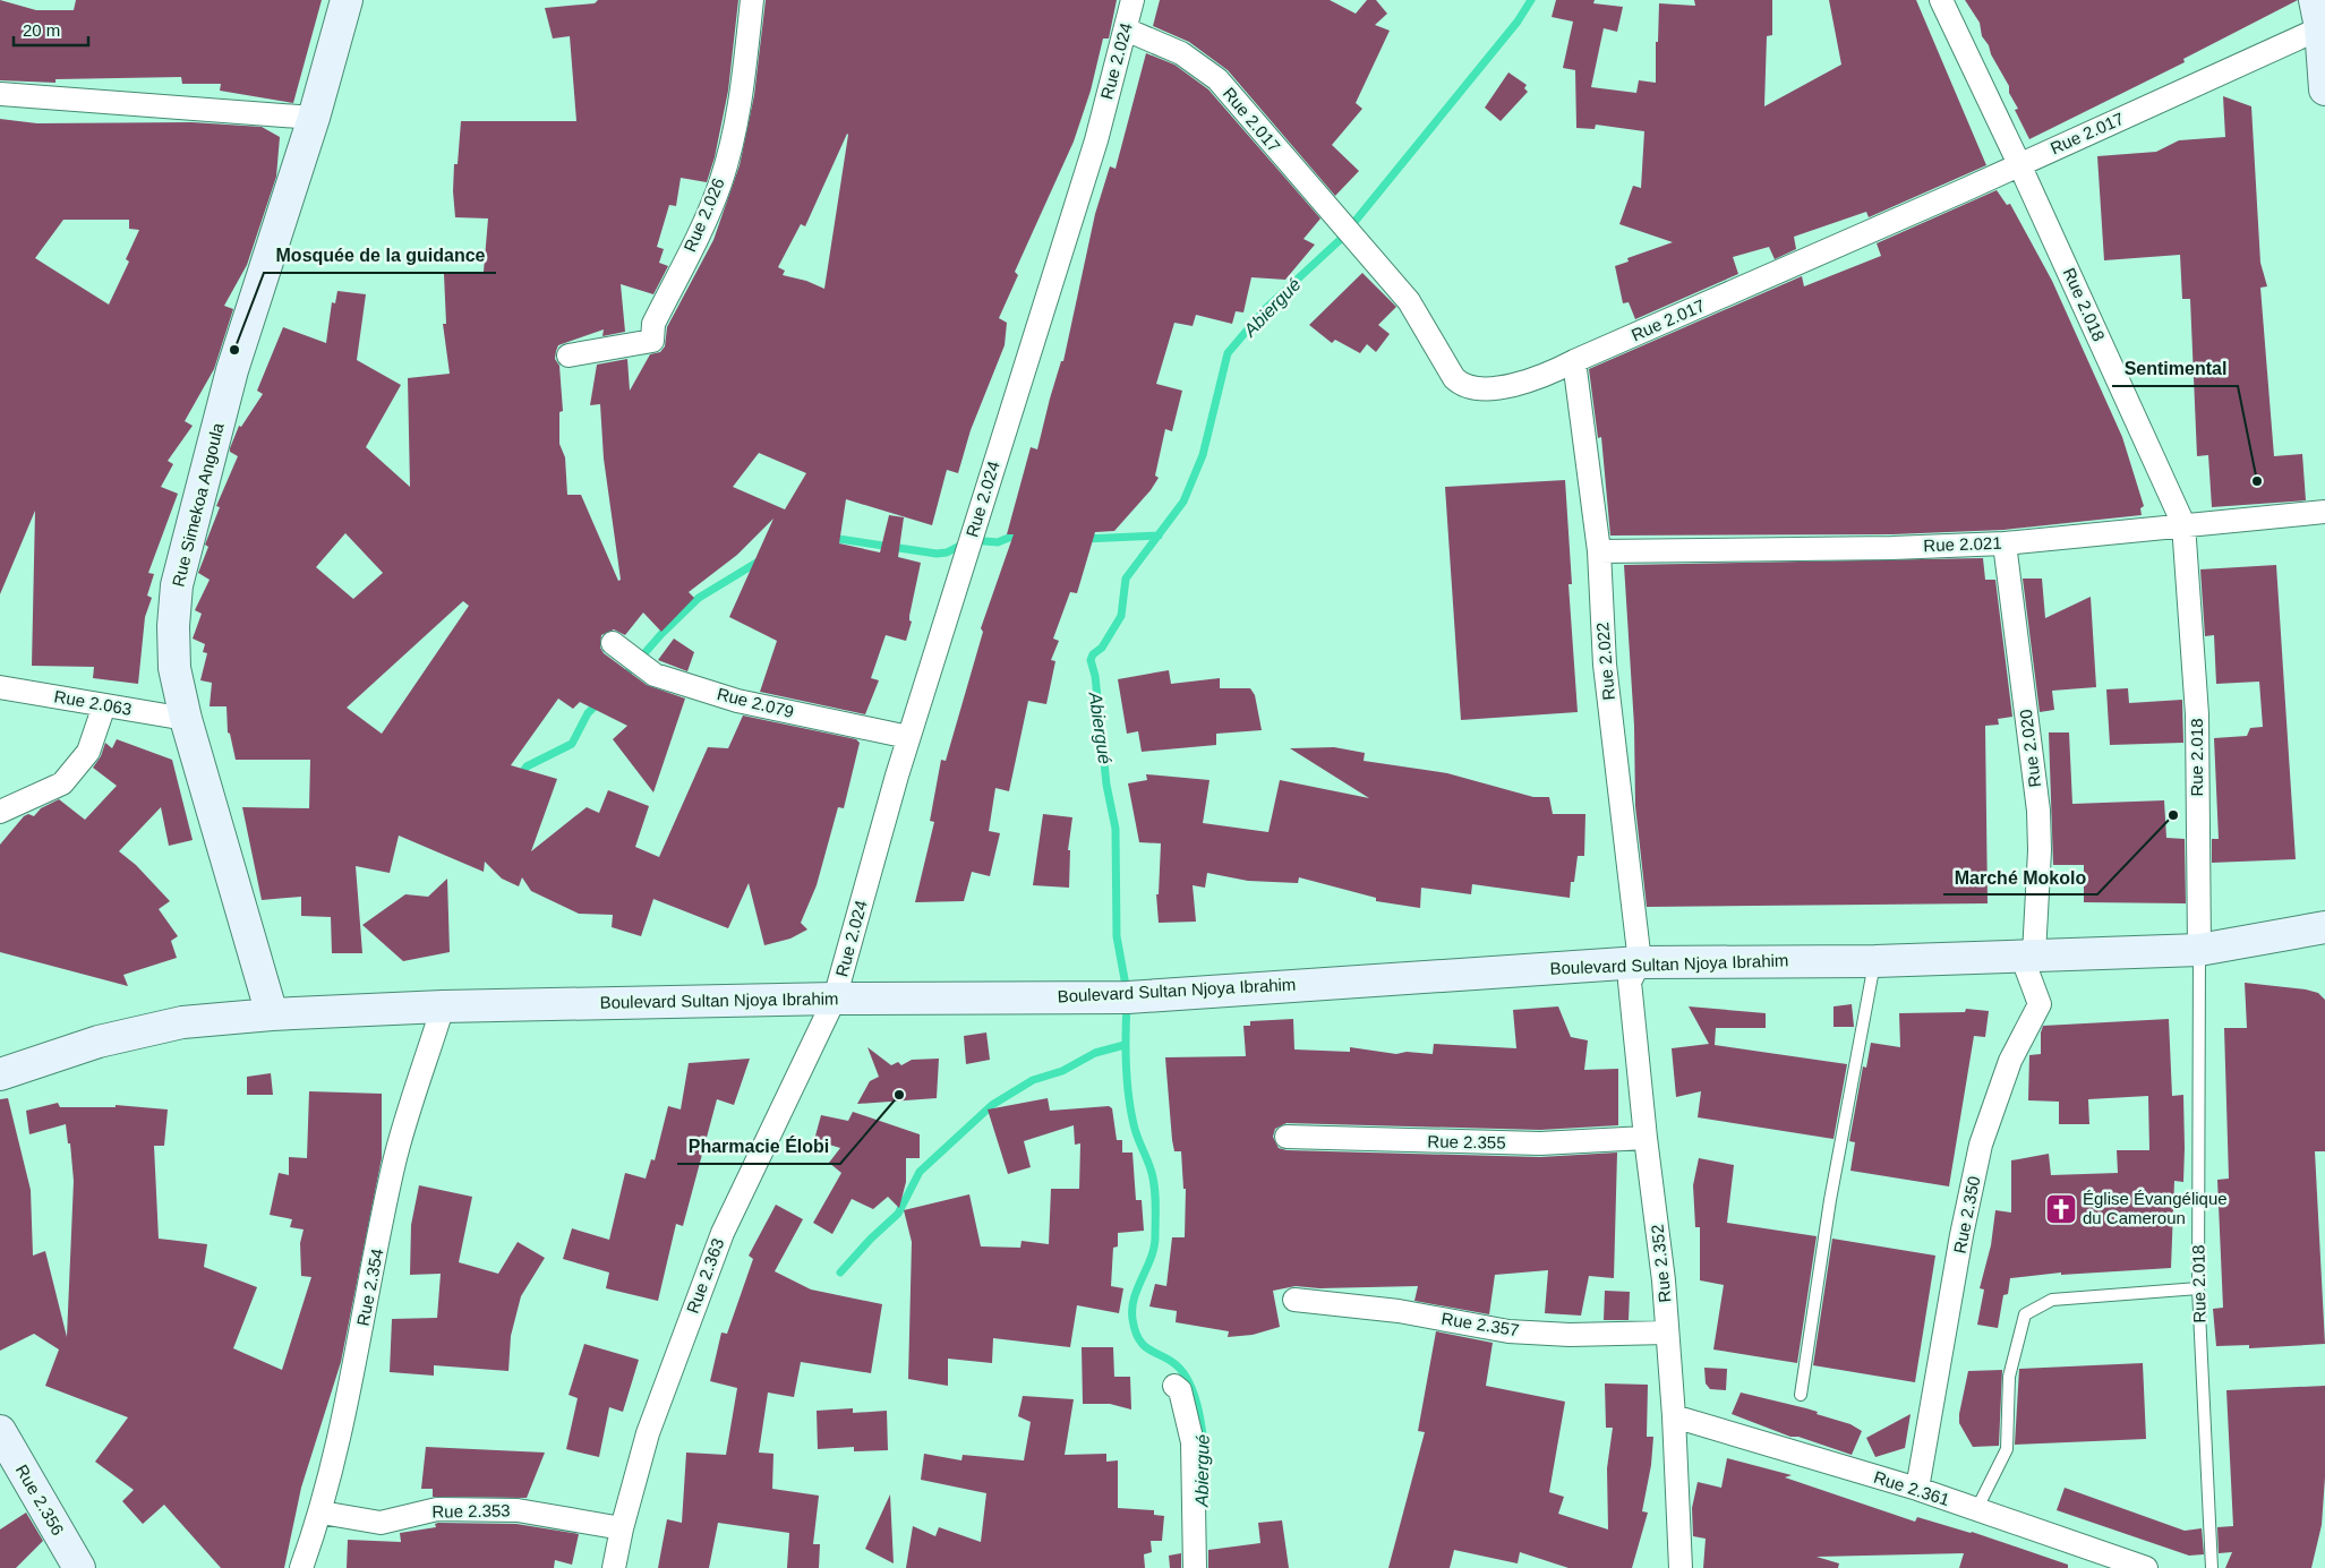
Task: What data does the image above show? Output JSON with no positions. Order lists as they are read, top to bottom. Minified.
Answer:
{"streets":{"street":["Rue 2.024","Rue 2.017","Rue 2.026","Rue 2.018","Rue Simekoa Angoula","Rue 2.021","Rue 2.022","Rue 2.063","Rue 2.079","Rue 2.020","Boulevard Sultan Njoya Ibrahim","Rue 2.355","Rue 2.350","Rue 2.352","Rue 2.363","Rue 2.354","Rue 2.357","Rue 2.361","Rue 2.356","Rue 2.353"]},"crossings":[["Rue 2.024","Rue 2.017"],["Rue 2.024","Rue 2.079"],["Rue 2.024","Boulevard Sultan Njoya Ibrahim"],["Rue 2.024","Rue 2.363"],["Rue 2.017","Rue 2.018"],["Rue 2.017","Rue 2.022"],["Rue 2.018","Rue 2.021"],["Rue 2.018","Boulevard Sultan Njoya Ibrahim"],["Rue Simekoa Angoula","Rue 2.063"],["Rue Simekoa Angoula","Boulevard Sultan Njoya Ibrahim"],["Rue 2.021","Rue 2.022"],["Rue 2.021","Rue 2.020"],["Rue 2.022","Boulevard Sultan Njoya Ibrahim"],["Rue 2.022","Rue 2.352"],["Rue 2.020","Boulevard Sultan Njoya Ibrahim"],["Rue 2.020","Rue 2.350"],["Boulevard Sultan Njoya Ibrahim","Rue 2.350"],["Boulevard Sultan Njoya Ibrahim","Rue 2.352"],["Boulevard Sultan Njoya Ibrahim","Rue 2.363"],["Boulevard Sultan Njoya Ibrahim","Rue 2.354"],["Rue 2.355","Rue 2.352"],["Rue 2.350","Rue 2.361"],["Rue 2.352","Rue 2.357"],["Rue 2.352","Rue 2.361"],["Rue 2.363","Rue 2.353"],["Rue 2.354","Rue 2.353"]],"water":["Abiergué"],"places":{"other":["Mosquée de la guidance","Sentimental","Marché Mokolo","Pharmacie Élobi"],"church":["Église Évangélique du Cameroun"]},"scale_bar":"20 m"}
